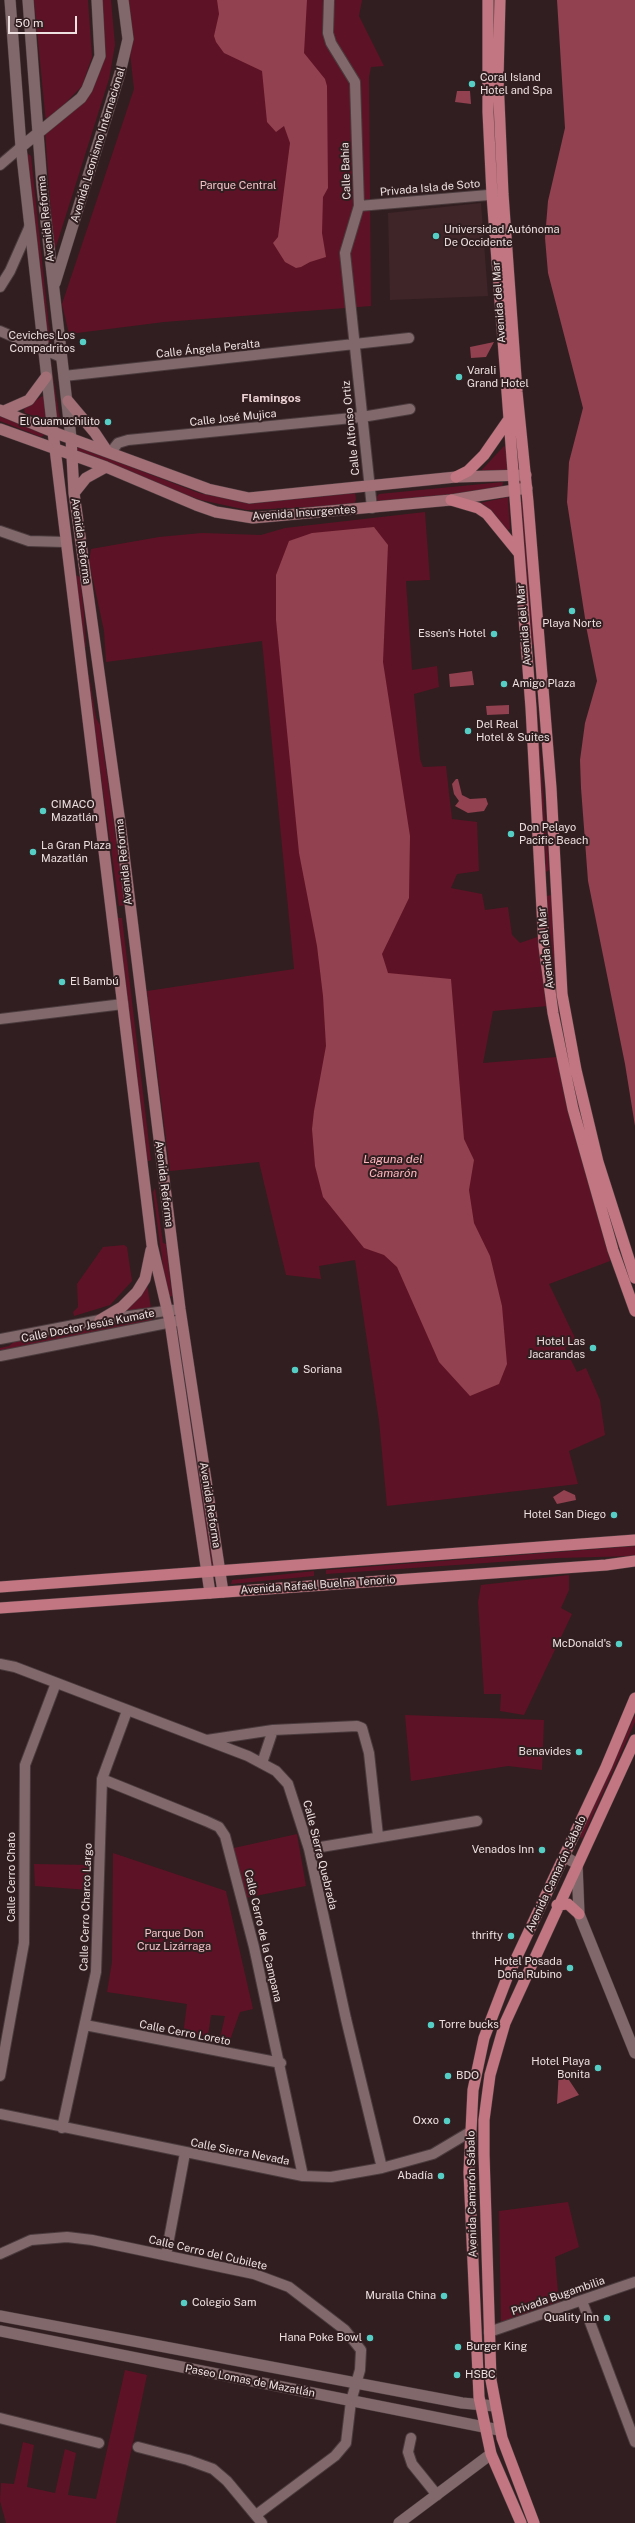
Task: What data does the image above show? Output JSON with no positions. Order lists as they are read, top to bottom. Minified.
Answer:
{"streets":{"main road":["Avenida Reforma","Avenida del Mar","Avenida Insurgentes","Avenida Rafael Buelna Tenorio","Avenida Camarón Sábalo"],"street":["Avenida Leonismo Internacional","Calle Bahía","Privada Isla de Soto","Calle Ángela Peralta","Calle José Mujica","Calle Alfonso Ortiz","Calle Doctor Jesús Kumate","Calle Sierra Quebrada","Calle Cerro Chato","Calle Cerro Charco Largo","Calle Cerro de la Campana","Calle Cerro Loreto","Calle Sierra Nevada","Calle Cerro del Cubilete","Privada Bugambilia","Paseo Lomas de Mazatlán"]},"crossings":[["Avenida Leonismo Internacional","Avenida Reforma"],["Calle Bahía","Privada Isla de Soto"],["Calle Bahía","Calle Ángela Peralta"],["Calle Bahía","Calle Alfonso Ortiz"],["Privada Isla de Soto","Avenida del Mar"],["Avenida Reforma","Calle Ángela Peralta"],["Avenida Reforma","Avenida Insurgentes"],["Avenida Reforma","Calle Doctor Jesús Kumate"],["Avenida Reforma","Avenida Rafael Buelna Tenorio"],["Avenida del Mar","Avenida Insurgentes"],["Calle Ángela Peralta","Calle Alfonso Ortiz"],["Calle José Mujica","Calle Alfonso Ortiz"],["Calle José Mujica","Avenida Insurgentes"],["Calle Alfonso Ortiz","Avenida Insurgentes"],["Calle Sierra Quebrada","Calle Cerro Chato"],["Calle Sierra Quebrada","Calle Cerro Charco Largo"],["Calle Sierra Quebrada","Calle Sierra Nevada"],["Avenida Camarón Sábalo","Calle Sierra Nevada"],["Avenida Camarón Sábalo","Privada Bugambilia"],["Avenida Camarón Sábalo","Paseo Lomas de Mazatlán"],["Calle Cerro Charco Largo","Calle Cerro de la Campana"],["Calle Cerro Charco Largo","Calle Cerro Loreto"],["Calle Cerro Charco Largo","Calle Sierra Nevada"],["Calle Cerro de la Campana","Calle Cerro Loreto"],["Calle Cerro de la Campana","Calle Sierra Nevada"],["Calle Cerro del Cubilete","Paseo Lomas de Mazatlán"]],"districts":["Flamingos"],"water":["Laguna del Camarón"],"parks":["Parque Central","Parque Don Cruz Lizárraga"],"places":["Coral Island Hotel and Spa","Universidad Autónoma De Occidente","Ceviches Los Compadritos","Varali Grand Hotel","El Guamuchilito","Playa Norte","Essen's Hotel","Amigo Plaza","Del Real Hotel & Suites","CIMACO Mazatlán","Don Pelayo Pacific Beach","La Gran Plaza Mazatlán","El Bambú","Hotel Las Jacarandas","Soriana","Hotel San Diego","McDonald's","Benavides","Venados Inn","thrifty","Hotel Posada Doña Rubino","Torre bucks","Hotel Playa Bonita","BDO","Oxxo","Abadía","Muralla China","Colegio Sam","Quality Inn","Hana Poke Bowl","Burger King","HSBC"],"scale_bar":"50 m"}
